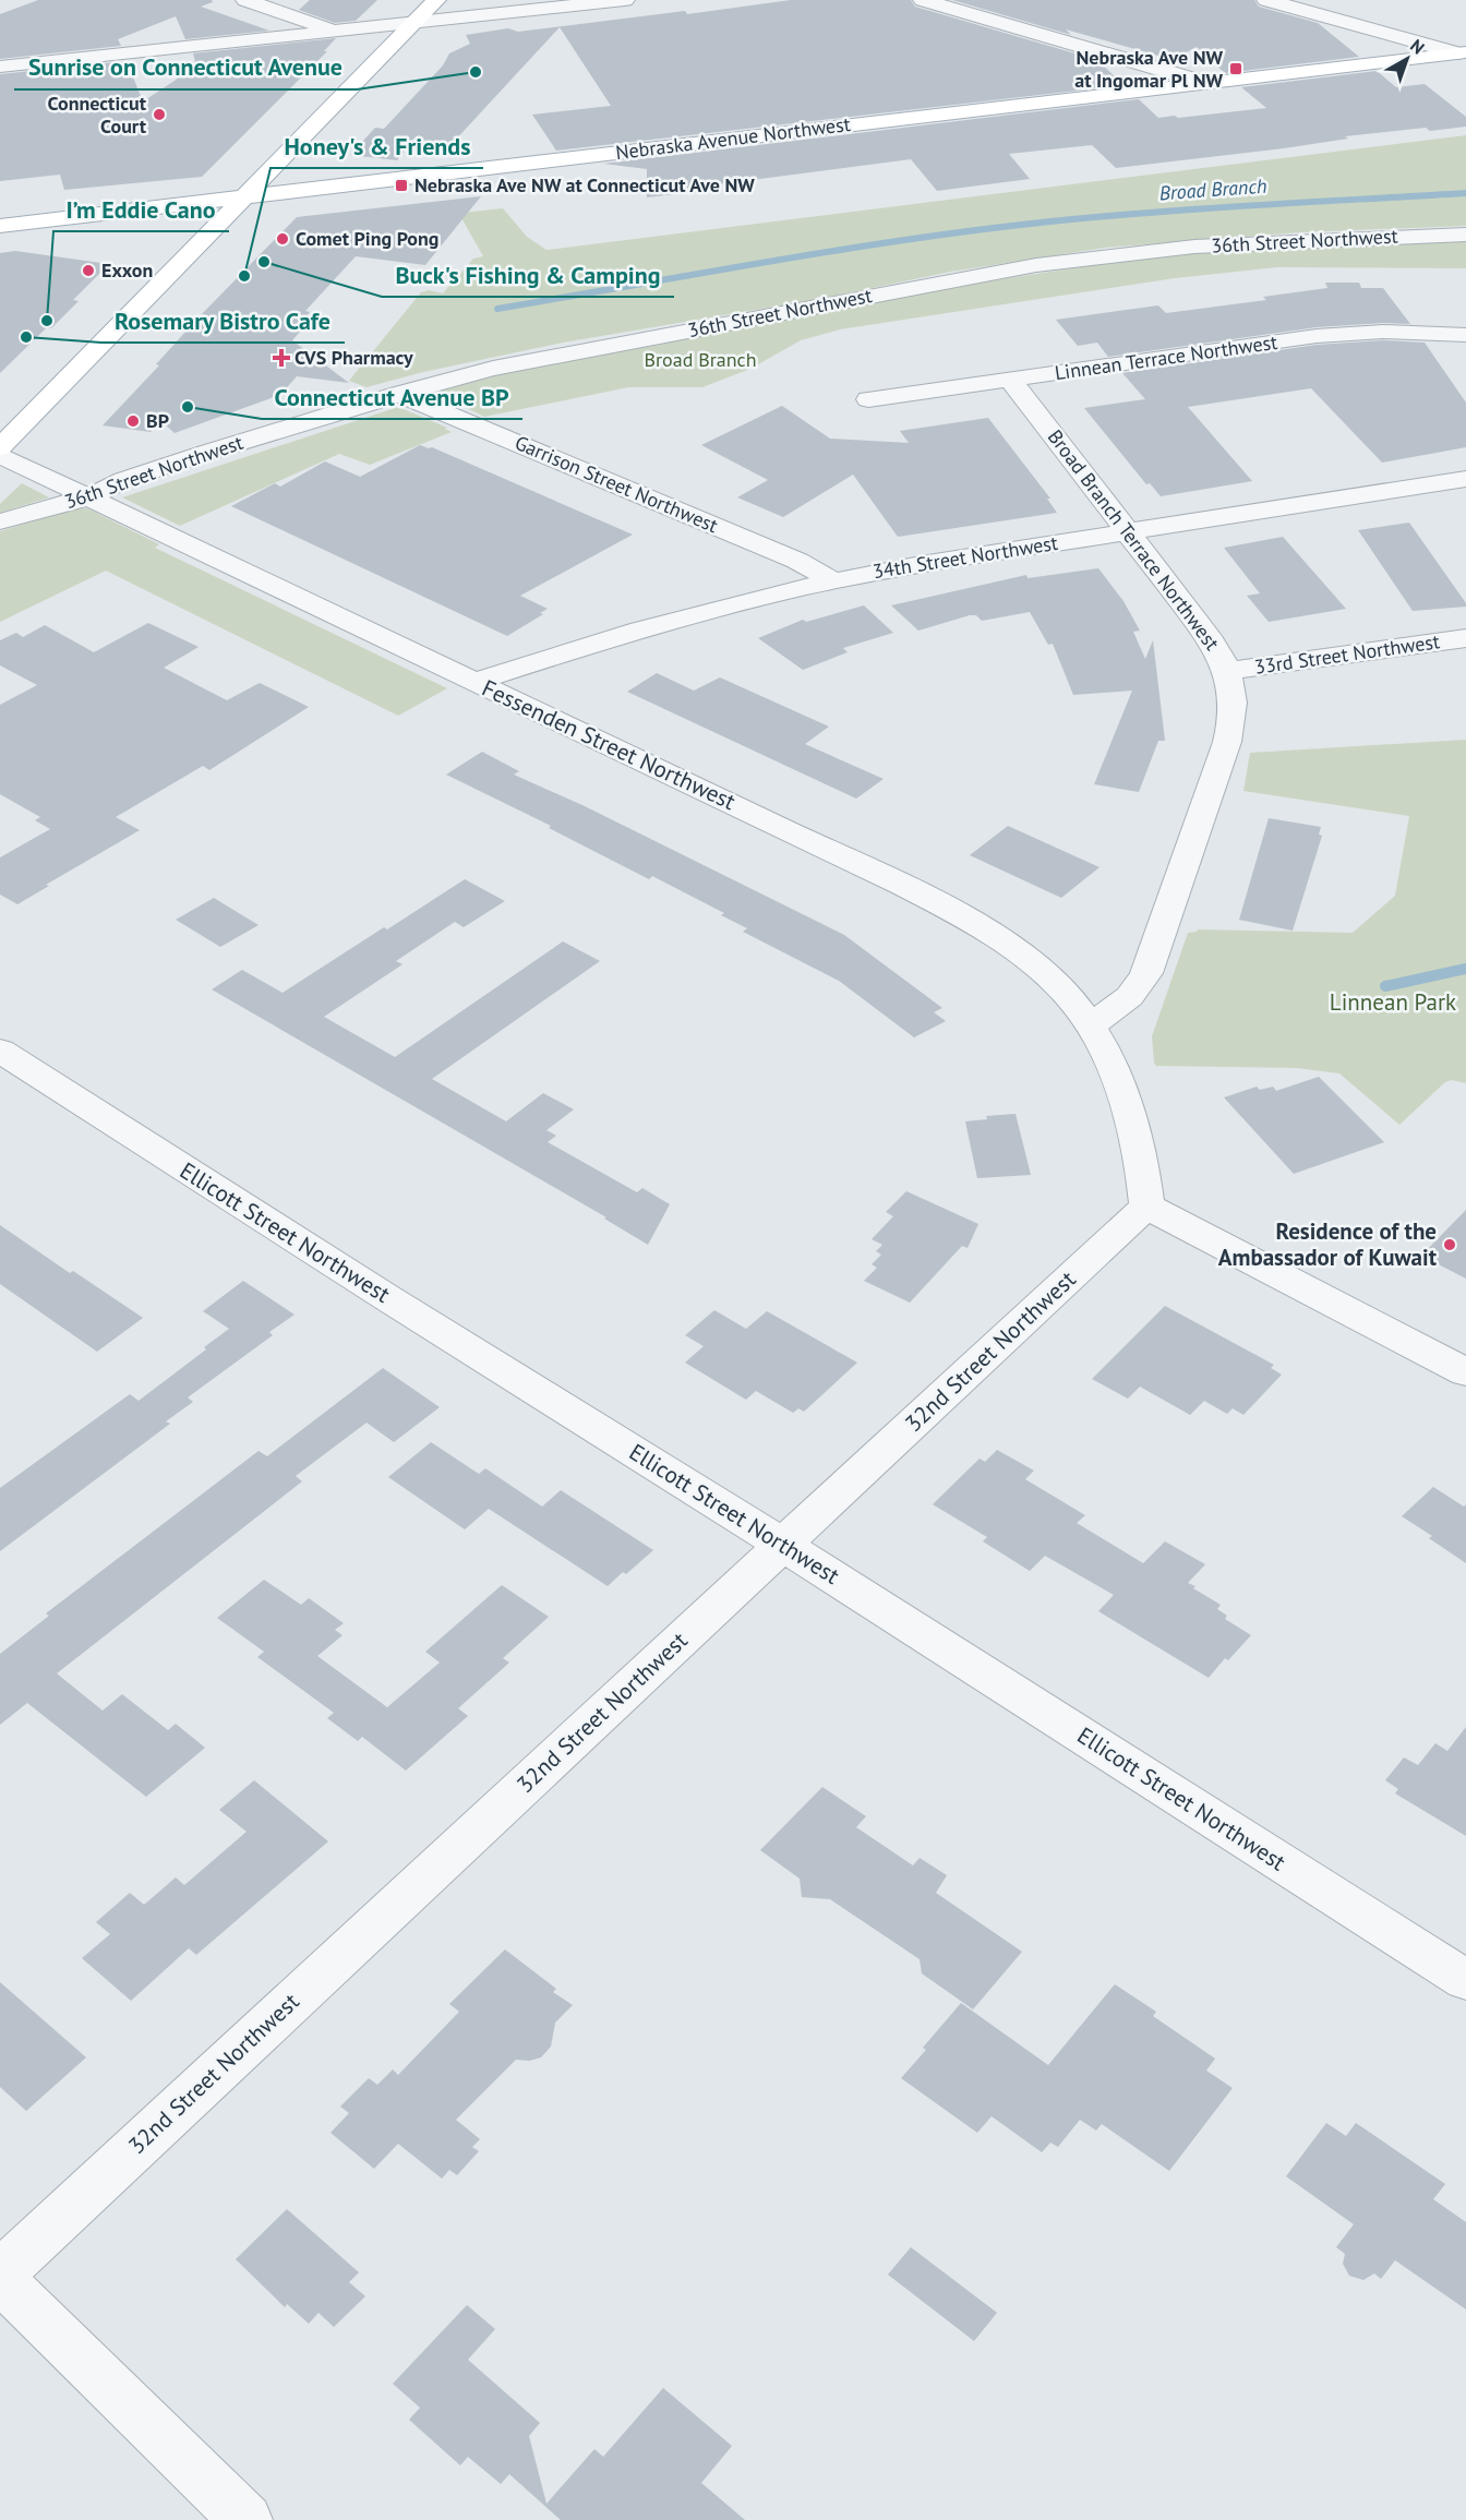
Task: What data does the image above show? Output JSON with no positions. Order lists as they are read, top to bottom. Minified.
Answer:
{"streets":{"main road":["Nebraska Avenue Northwest"],"street":["36th Street Northwest","Linnean Terrace Northwest","Garrison Street Northwest","Broad Branch Terrace Northwest","34th Street Northwest","33rd Street Northwest","Fessenden Street Northwest","Ellicott Street Northwest","32nd Street Northwest"]},"crossings":[["36th Street Northwest","Garrison Street Northwest"],["36th Street Northwest","Fessenden Street Northwest"],["Linnean Terrace Northwest","Broad Branch Terrace Northwest"],["Garrison Street Northwest","34th Street Northwest"],["Broad Branch Terrace Northwest","34th Street Northwest"],["Broad Branch Terrace Northwest","33rd Street Northwest"],["Broad Branch Terrace Northwest","Fessenden Street Northwest"],["34th Street Northwest","Fessenden Street Northwest"],["Fessenden Street Northwest","32nd Street Northwest"],["Ellicott Street Northwest","32nd Street Northwest"]],"water":["Broad Branch"],"parks":["Broad Branch","Linnean Park"],"places":{"transit":["Nebraska Ave NW at Ingomar Pl NW","Nebraska Ave NW at Connecticut Ave NW"],"other":["Sunrise on Connecticut Avenue","Connecticut Court","Comet Ping Pong","Buck's Fishing & Camping","Exxon","Honey's & Friends","I’m Eddie Cano","Rosemary Bistro Cafe","Connecticut Avenue BP","BP","Residence of the Ambassador of Kuwait"],"health":["CVS Pharmacy"]},"north":"top right"}
